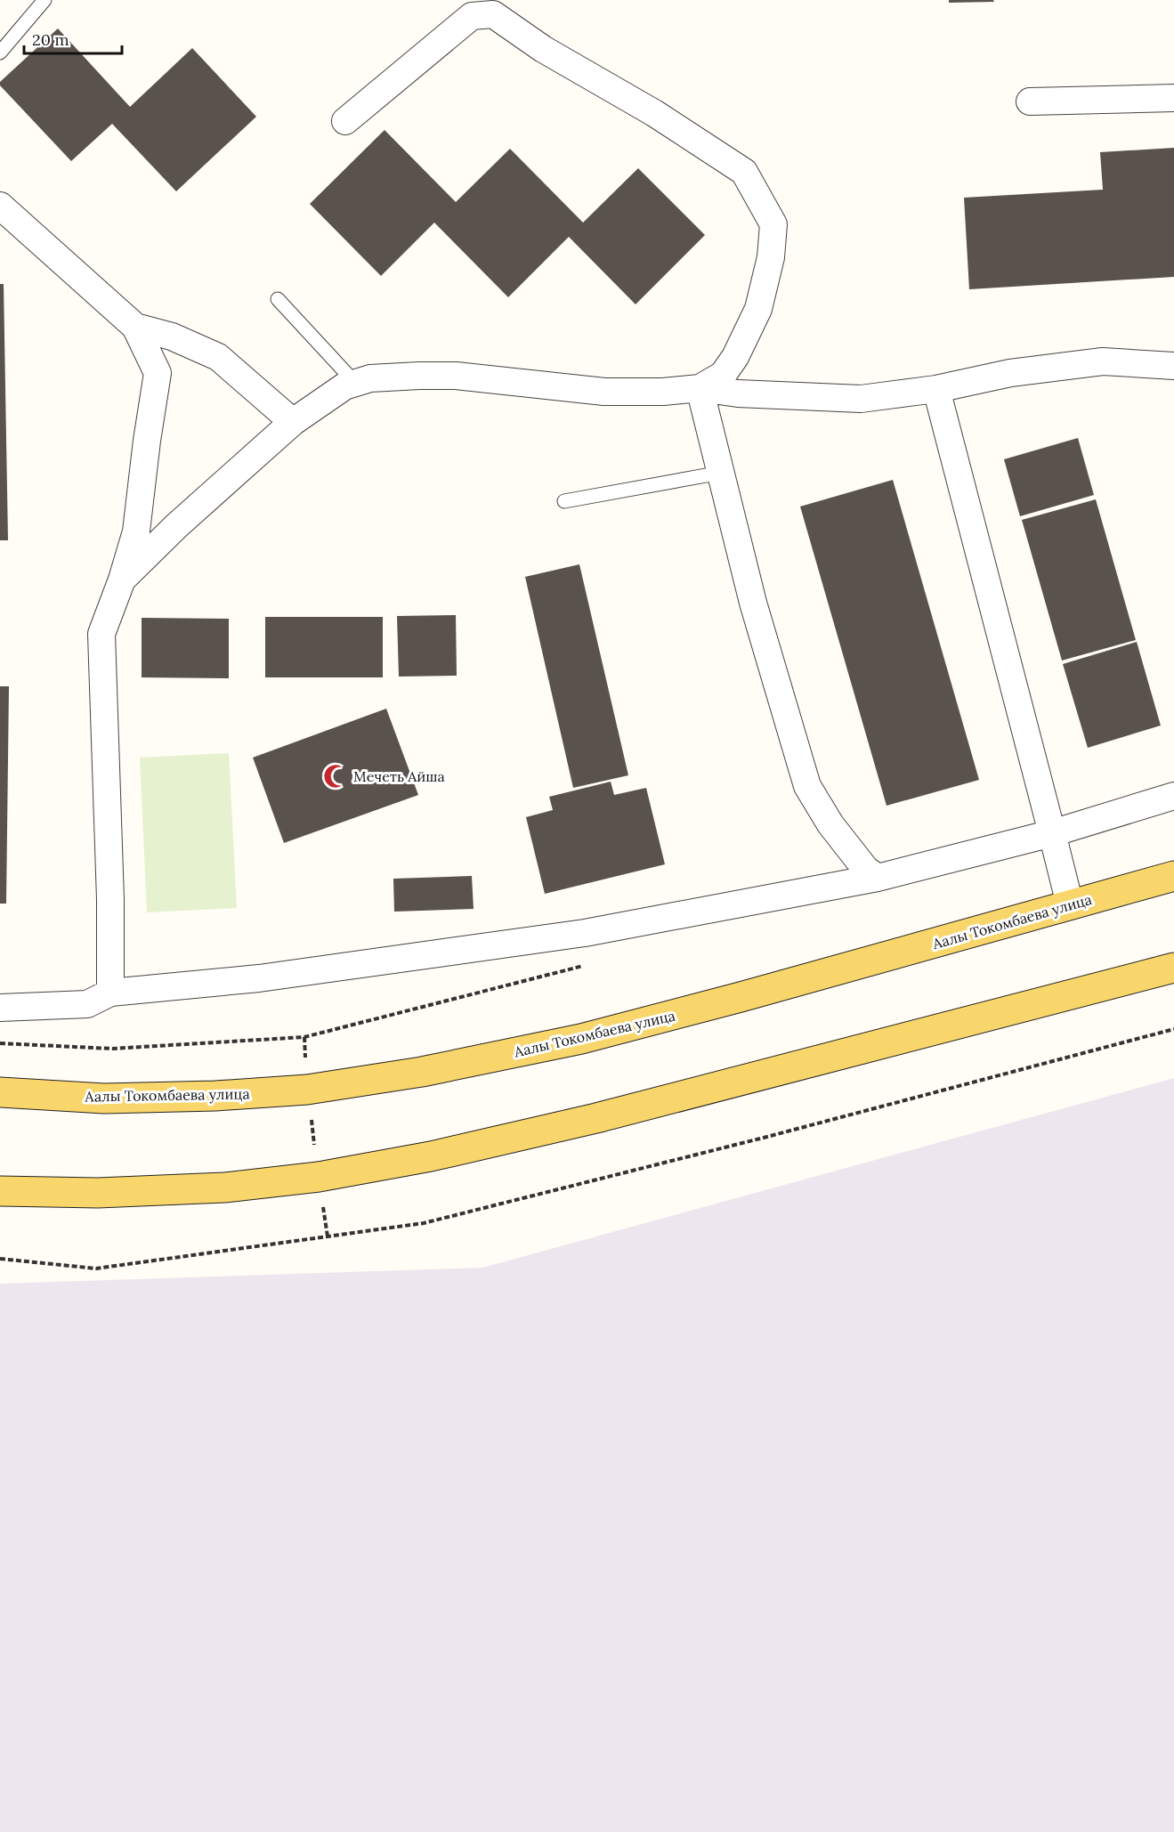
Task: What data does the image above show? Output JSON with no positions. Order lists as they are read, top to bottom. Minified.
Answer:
{"streets":{"main road":["Аалы Токомбаева улица"]},"places":{"mosque":["Мечеть Айша"]},"scale_bar":"20 m"}
